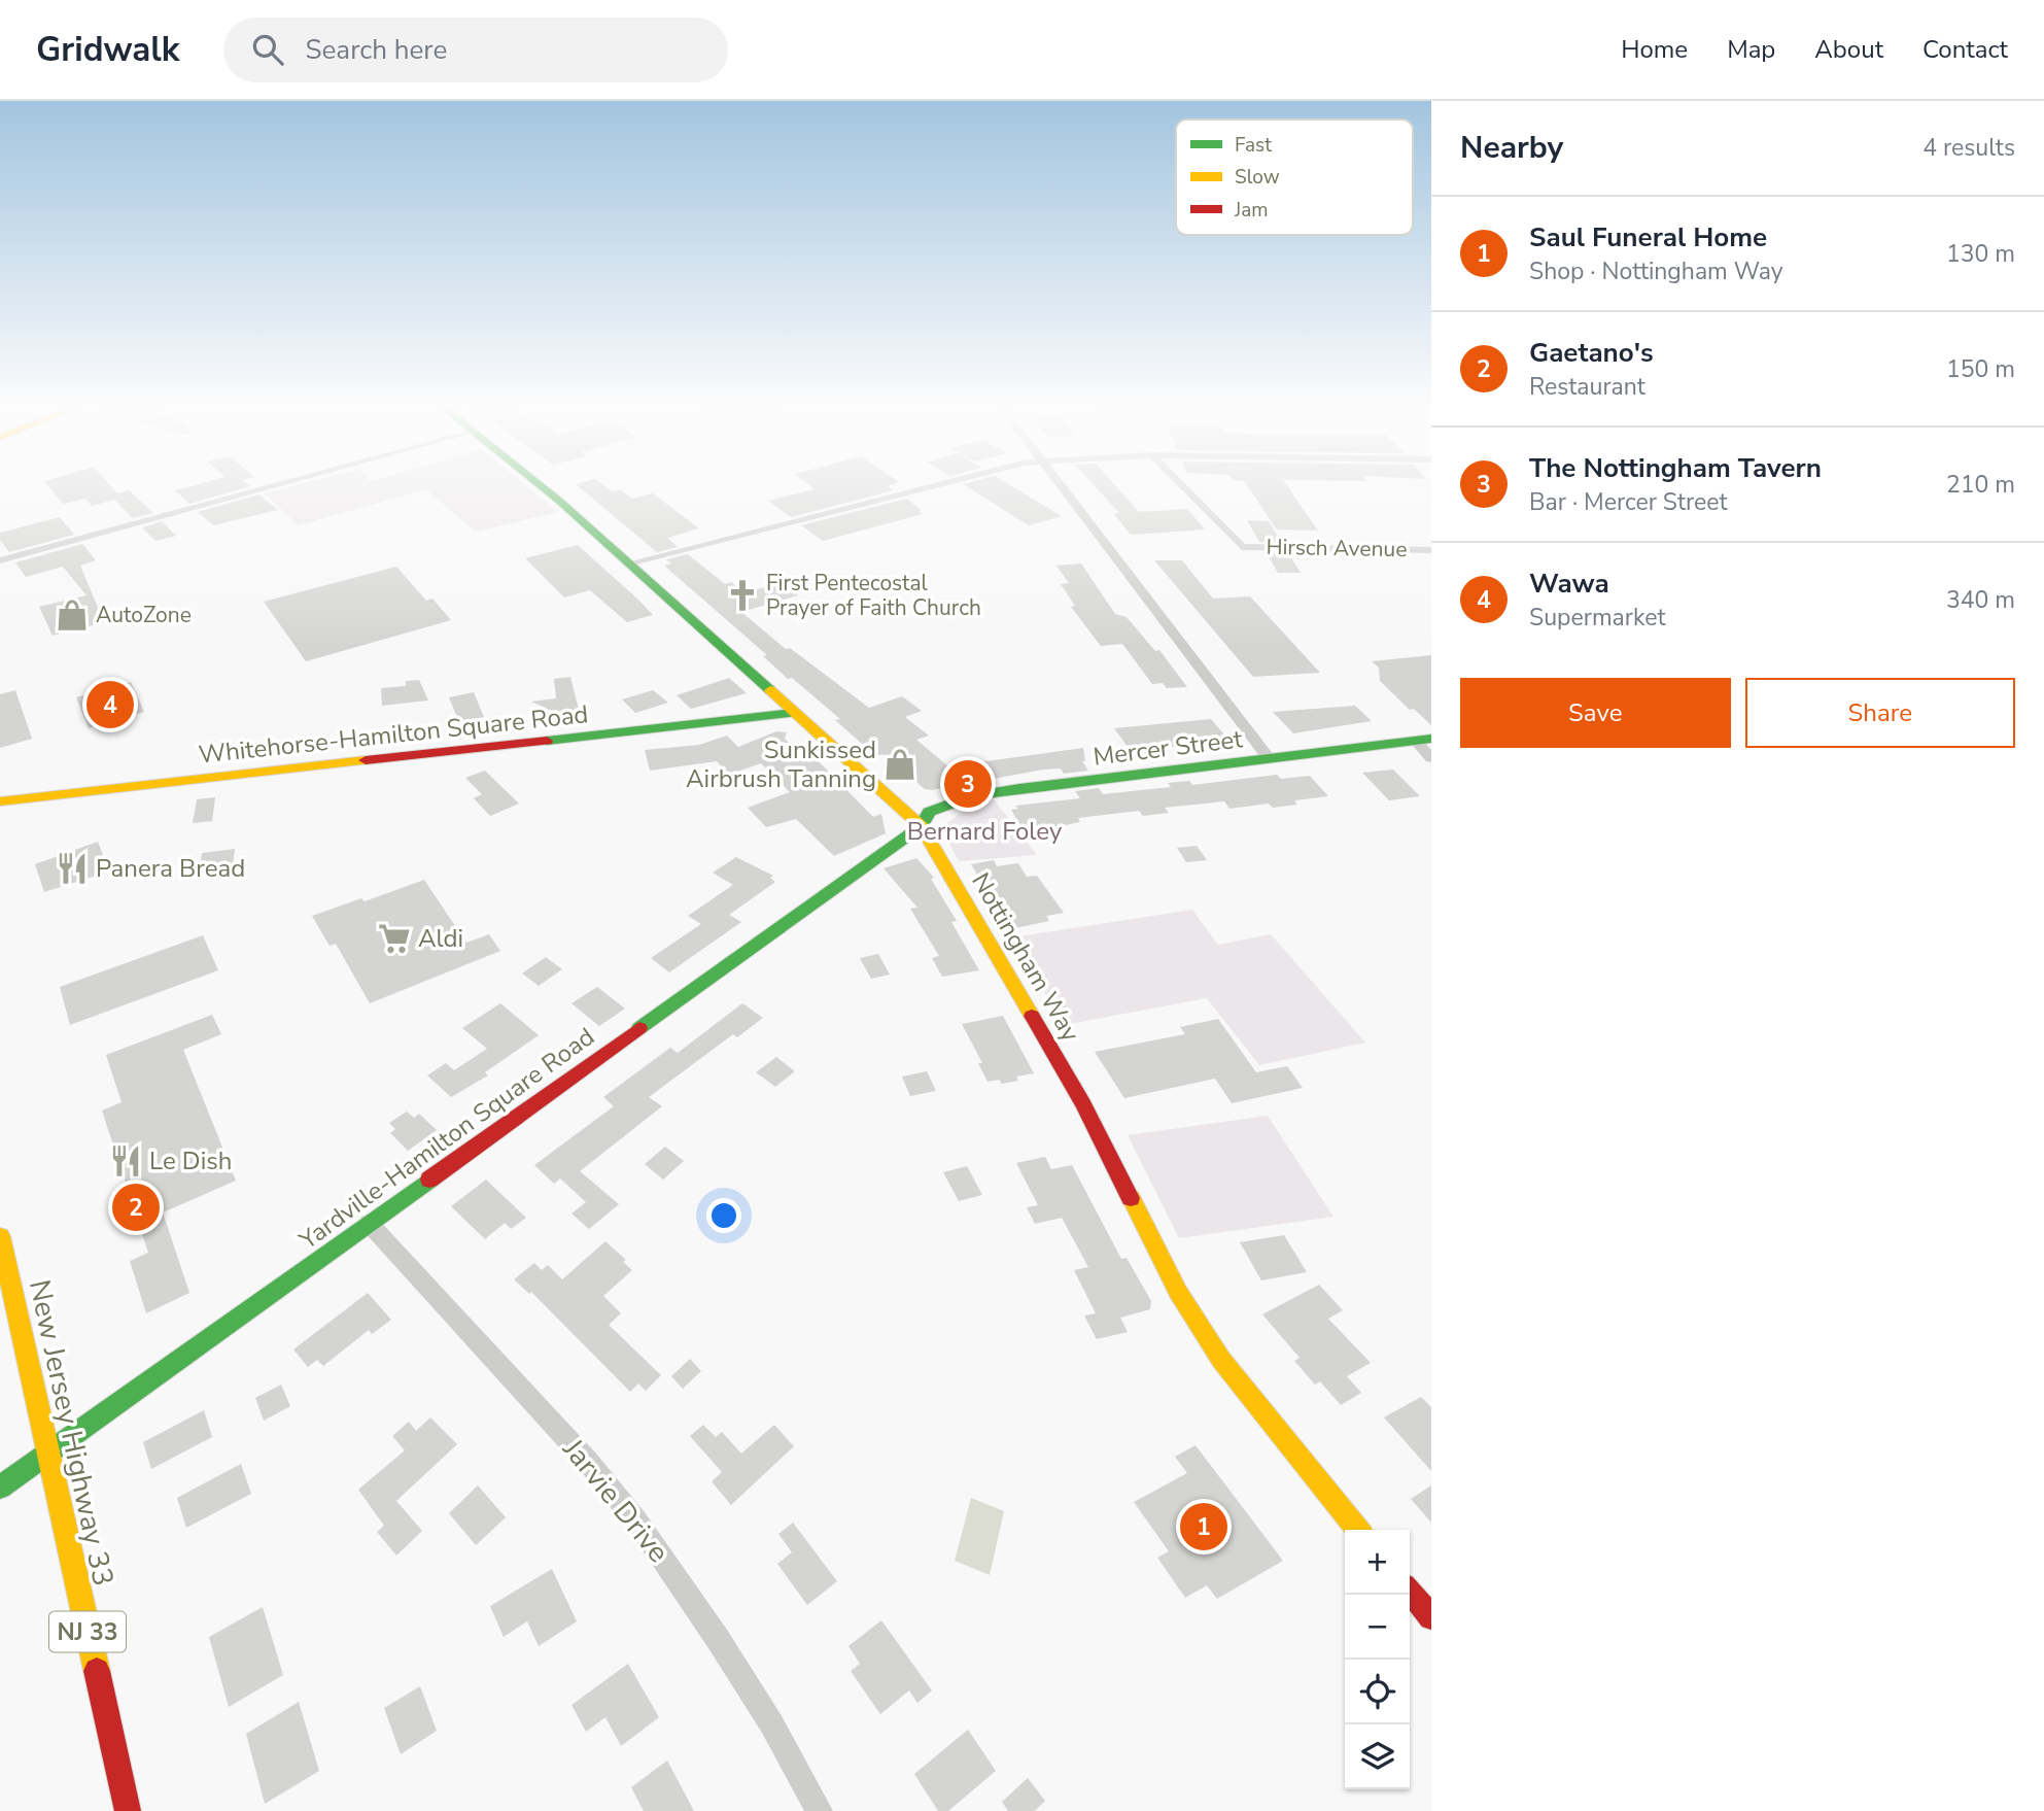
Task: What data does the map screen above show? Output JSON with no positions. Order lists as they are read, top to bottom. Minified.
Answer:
{"streets":{"street":["Hirsch Avenue","Whitehorse-Hamilton Square Road","Mercer Street","Nottingham Way","Yardville-Hamilton Square Road","New Jersey Highway 33","Jarvie Drive","NJ 33"]},"crossings":[["Whitehorse-Hamilton Square Road","Nottingham Way"],["Mercer Street","Nottingham Way"],["Mercer Street","Yardville-Hamilton Square Road"],["Nottingham Way","Yardville-Hamilton Square Road"],["Yardville-Hamilton Square Road","New Jersey Highway 33"],["Yardville-Hamilton Square Road","Jarvie Drive"]],"parks":["Bernard Foley"],"places":{"church":["First Pentecostal Prayer of Faith Church"],"shop":["AutoZone","Sunkissed Airbrush Tanning"],"restaurant":["Panera Bread","Le Dish"],"supermarket":["Aldi"]},"legend":["Fast","Slow","Jam"],"page":{"header":"Gridwalk","search":"Search here","nav":["Home","Map","About","Contact"],"heading":["Nearby","4 results"],"list":[{"mark":"1","name":"Saul Funeral Home","note":"Shop · Nottingham Way","value":"130 m"},{"mark":"2","name":"Gaetano's","note":"Restaurant","value":"150 m"},{"mark":"3","name":"The Nottingham Tavern","note":"Bar · Mercer Street","value":"210 m"},{"mark":"4","name":"Wawa","note":"Supermarket","value":"340 m"}],"buttons":["Save","Share"],"pins":["4","3","2","1"],"map_buttons":["+","−"]}}
